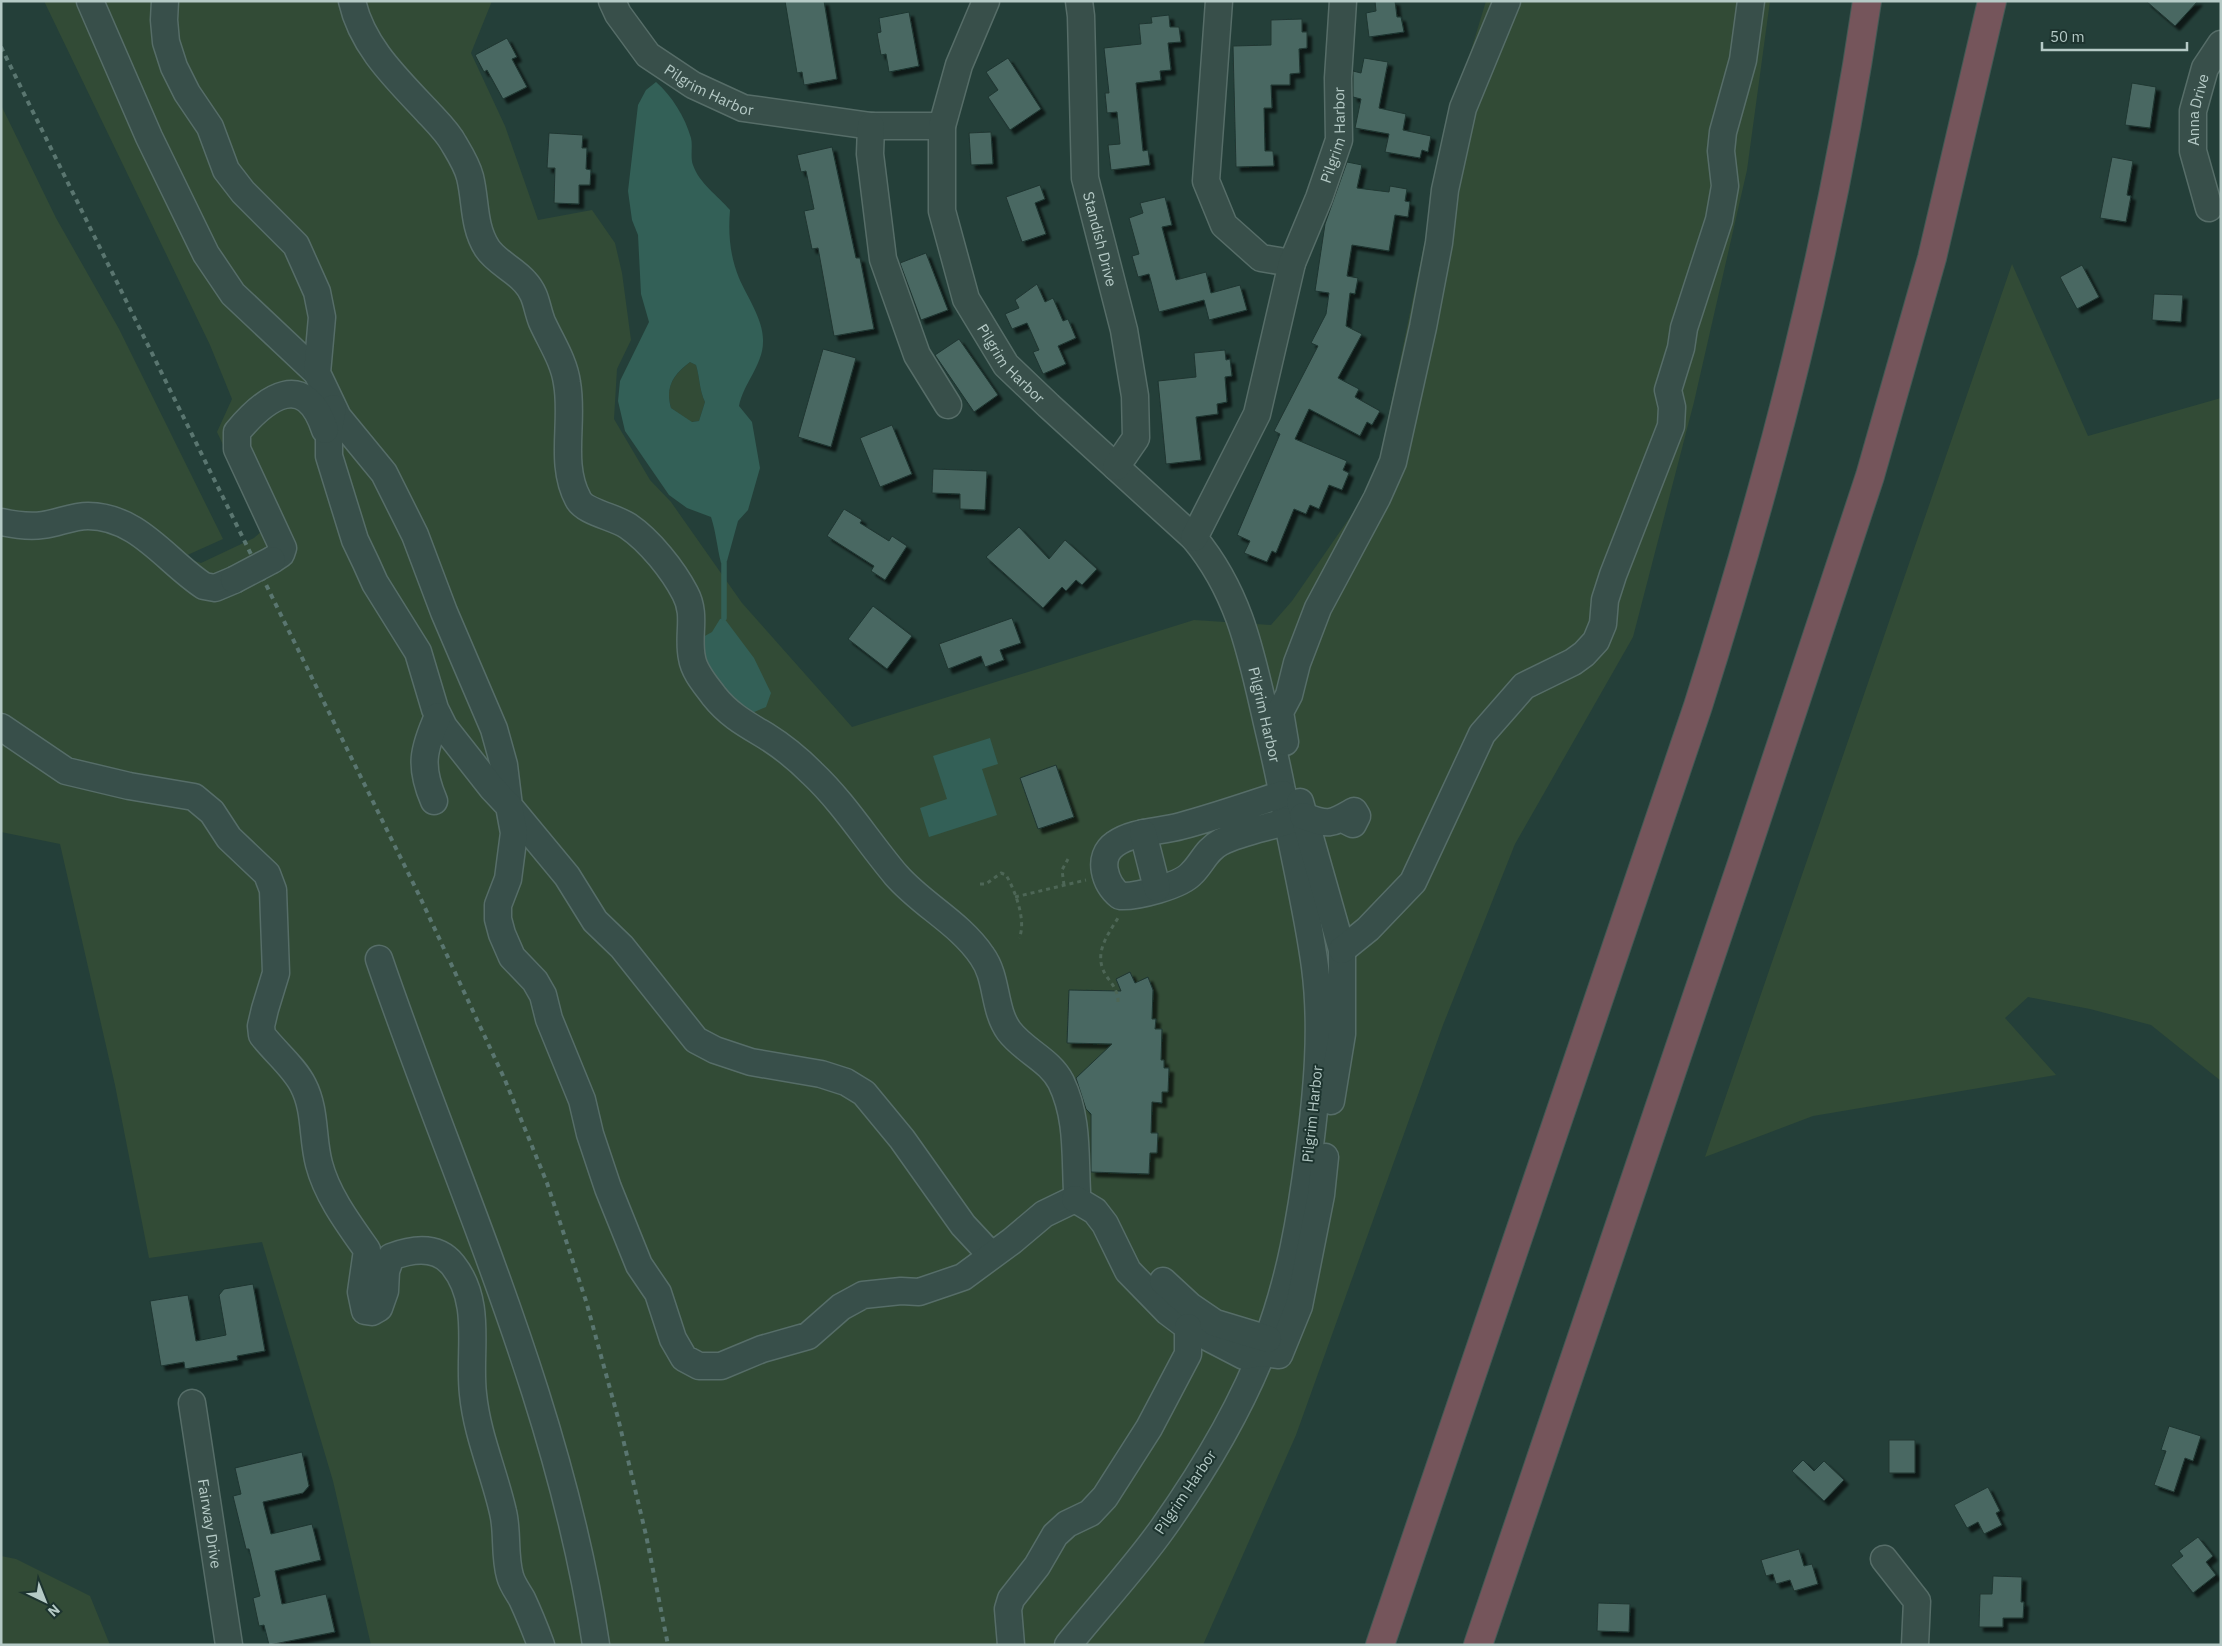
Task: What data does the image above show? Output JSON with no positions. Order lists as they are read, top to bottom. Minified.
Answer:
{"streets":{"street":["Pilgrim Harbor","Anna Drive","Standish Drive","Fairway Drive"]},"crossings":[["Pilgrim Harbor","Standish Drive"]],"scale_bar":"50 m","north":"bottom right"}
